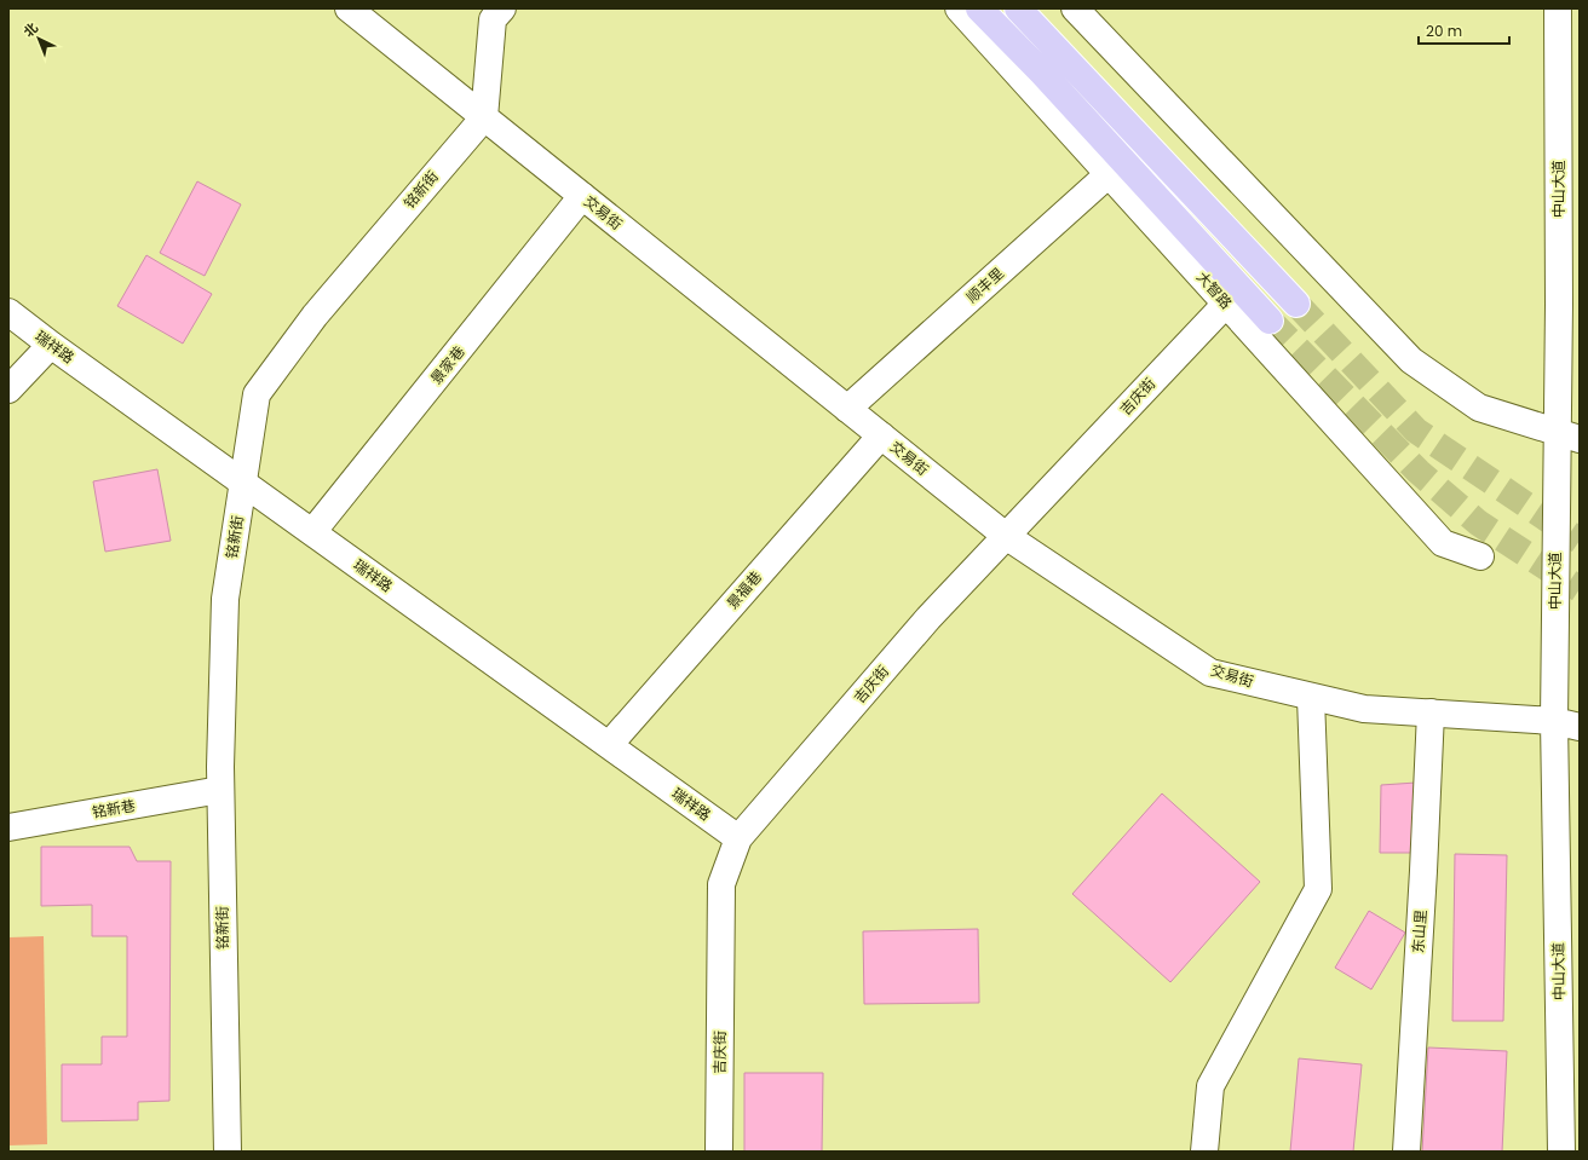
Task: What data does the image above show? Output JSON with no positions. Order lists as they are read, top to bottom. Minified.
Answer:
{"streets":{"main road":["大智路"],"street":["中山大道","铭新街","交易街","顺丰里","瑞祥路","景家巷","吉庆街","景福巷","铭新巷","东山里"]},"crossings":[["中山大道","交易街"],["铭新街","交易街"],["铭新街","瑞祥路"],["铭新街","铭新巷"],["交易街","顺丰里"],["交易街","景家巷"],["交易街","吉庆街"],["交易街","景福巷"],["交易街","东山里"],["顺丰里","大智路"],["大智路","吉庆街"],["瑞祥路","景家巷"],["瑞祥路","吉庆街"],["瑞祥路","景福巷"]],"scale_bar":"20 m","north":"top left"}
